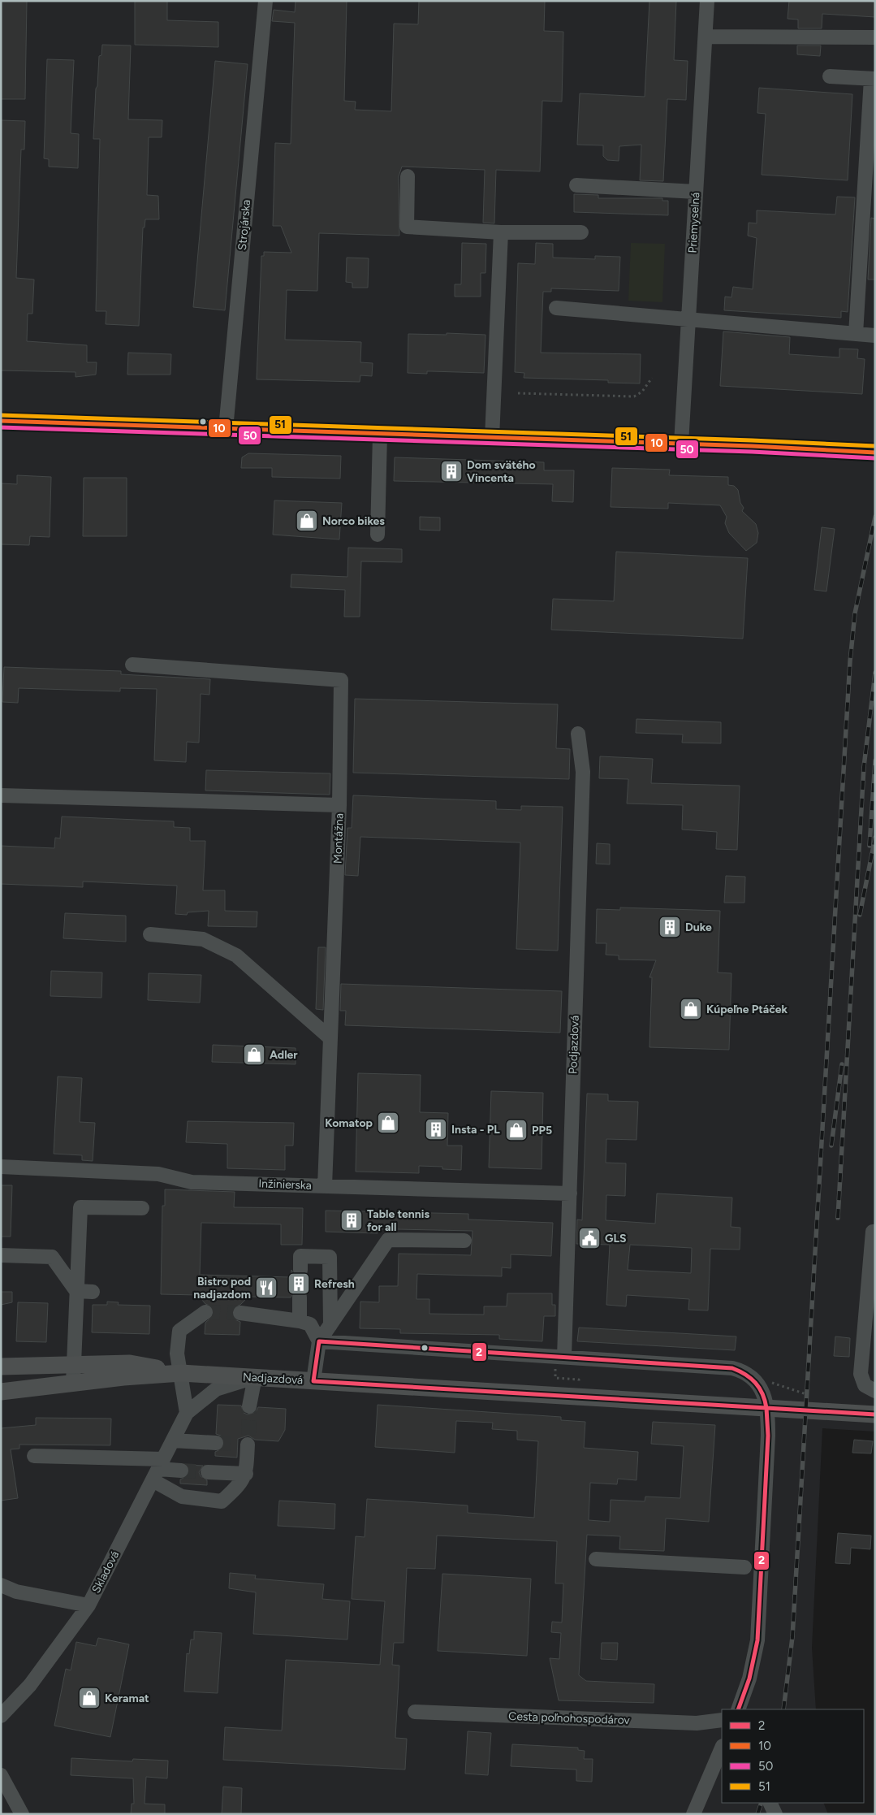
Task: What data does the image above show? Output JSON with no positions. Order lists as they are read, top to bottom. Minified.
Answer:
{"streets":{"main road":["Nadjazdová"],"street":["Priemyselná","Strojárska","Montážna","Podjazdová","Inžinierska","Skladová","Cesta poľnohospodárov"]},"crossings":[["Montážna","Inžinierska"],["Podjazdová","Inžinierska"],["Nadjazdová","Skladová"]],"places":{"building":["Dom svätého Vincenta","Duke","Insta - PL","Table tennis for all","Refresh"],"shop":["Norco bikes","Kúpeľne Ptáček","Adler","Komatop","PP5","Keramat"],"public building":["GLS"],"restaurant":["Bistro pod nadjazdom"]},"lines":["transit line 51","transit line 10","transit line 50","transit line 2"],"legend":["2","10","50","51"]}
